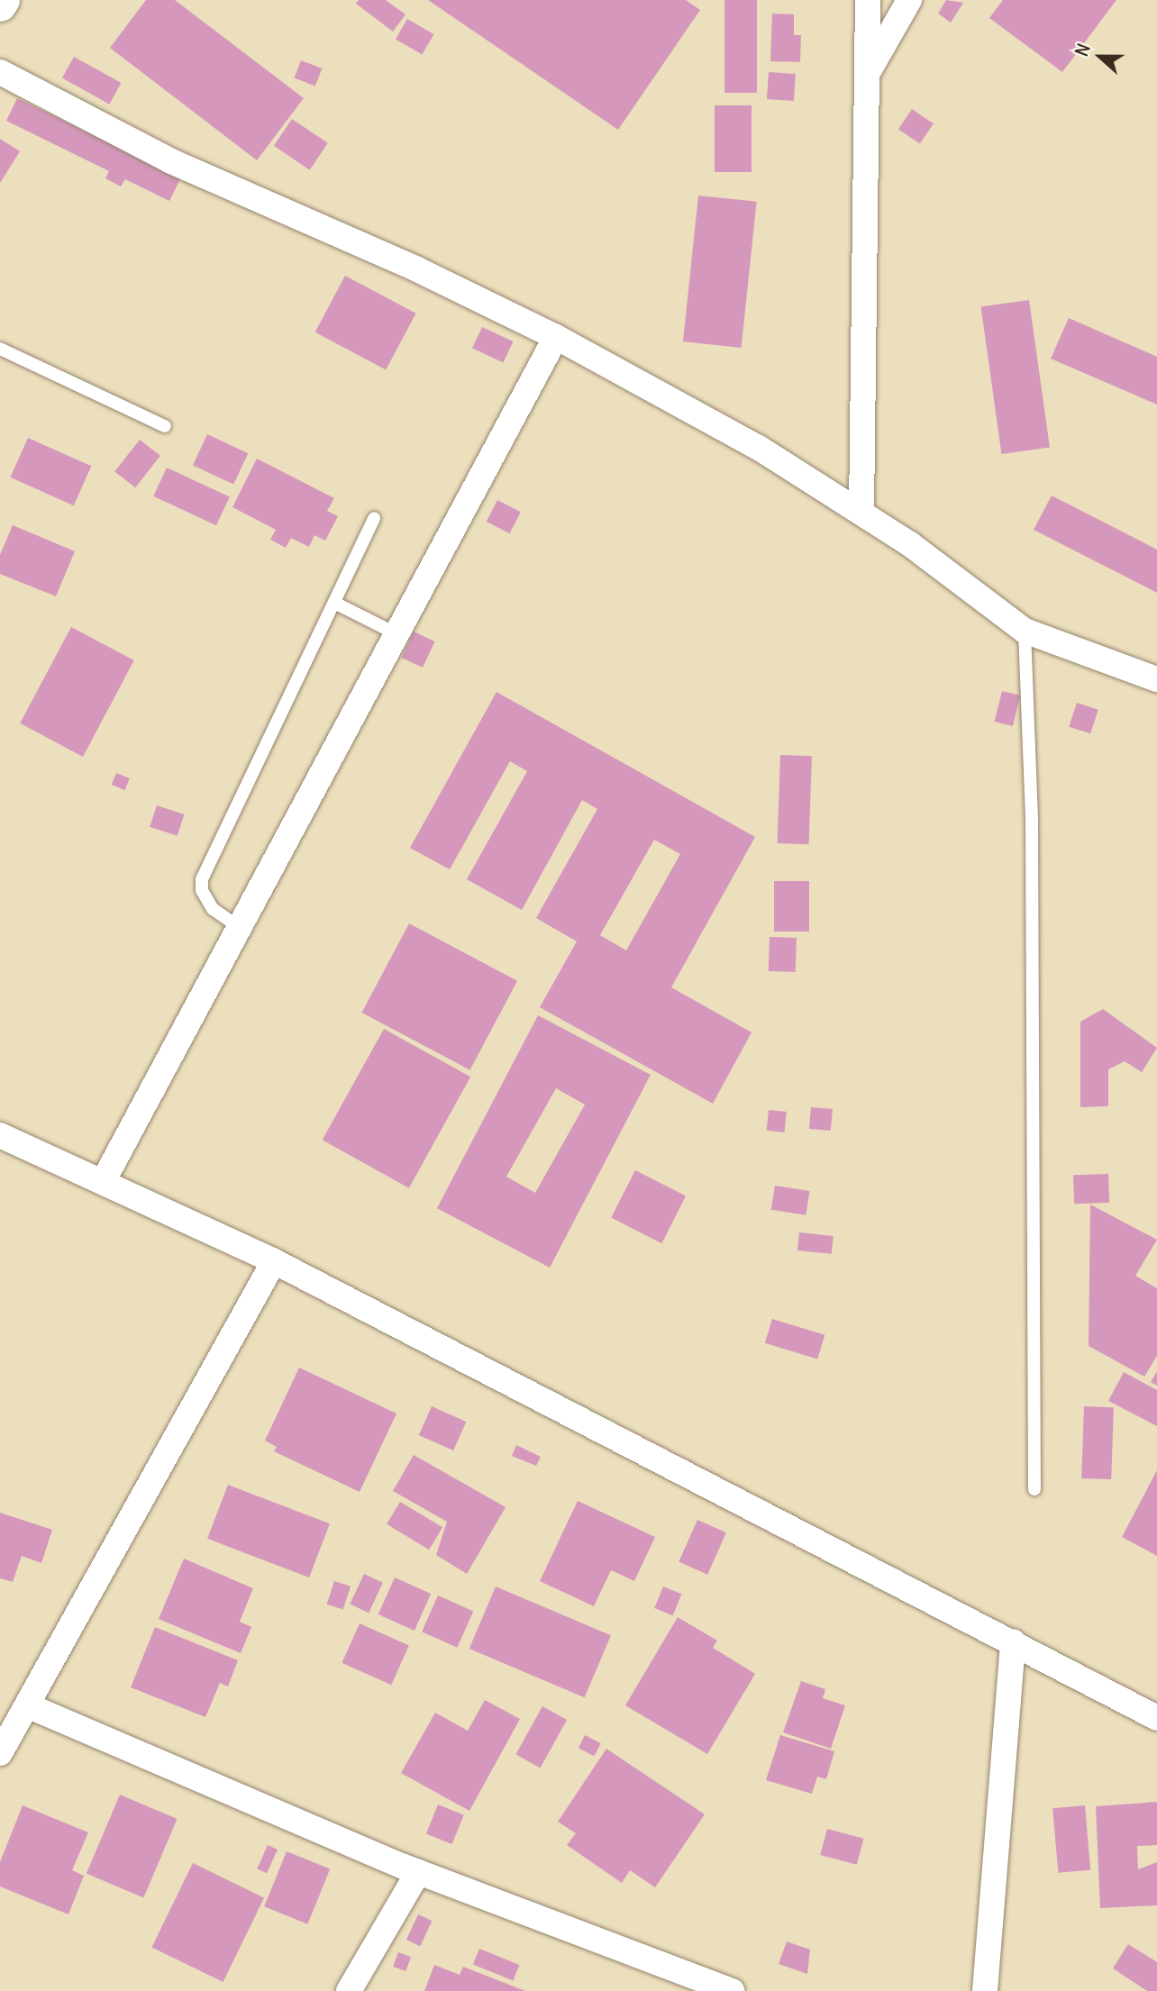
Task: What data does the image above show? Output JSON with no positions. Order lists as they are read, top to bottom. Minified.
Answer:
{"north":"left"}
